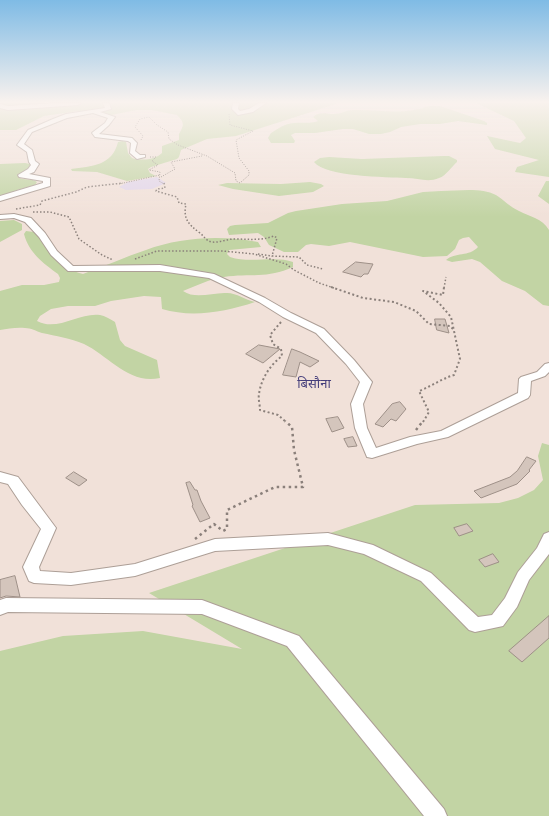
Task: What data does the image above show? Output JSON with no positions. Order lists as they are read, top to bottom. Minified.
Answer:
{"districts":["बिसौना"]}
